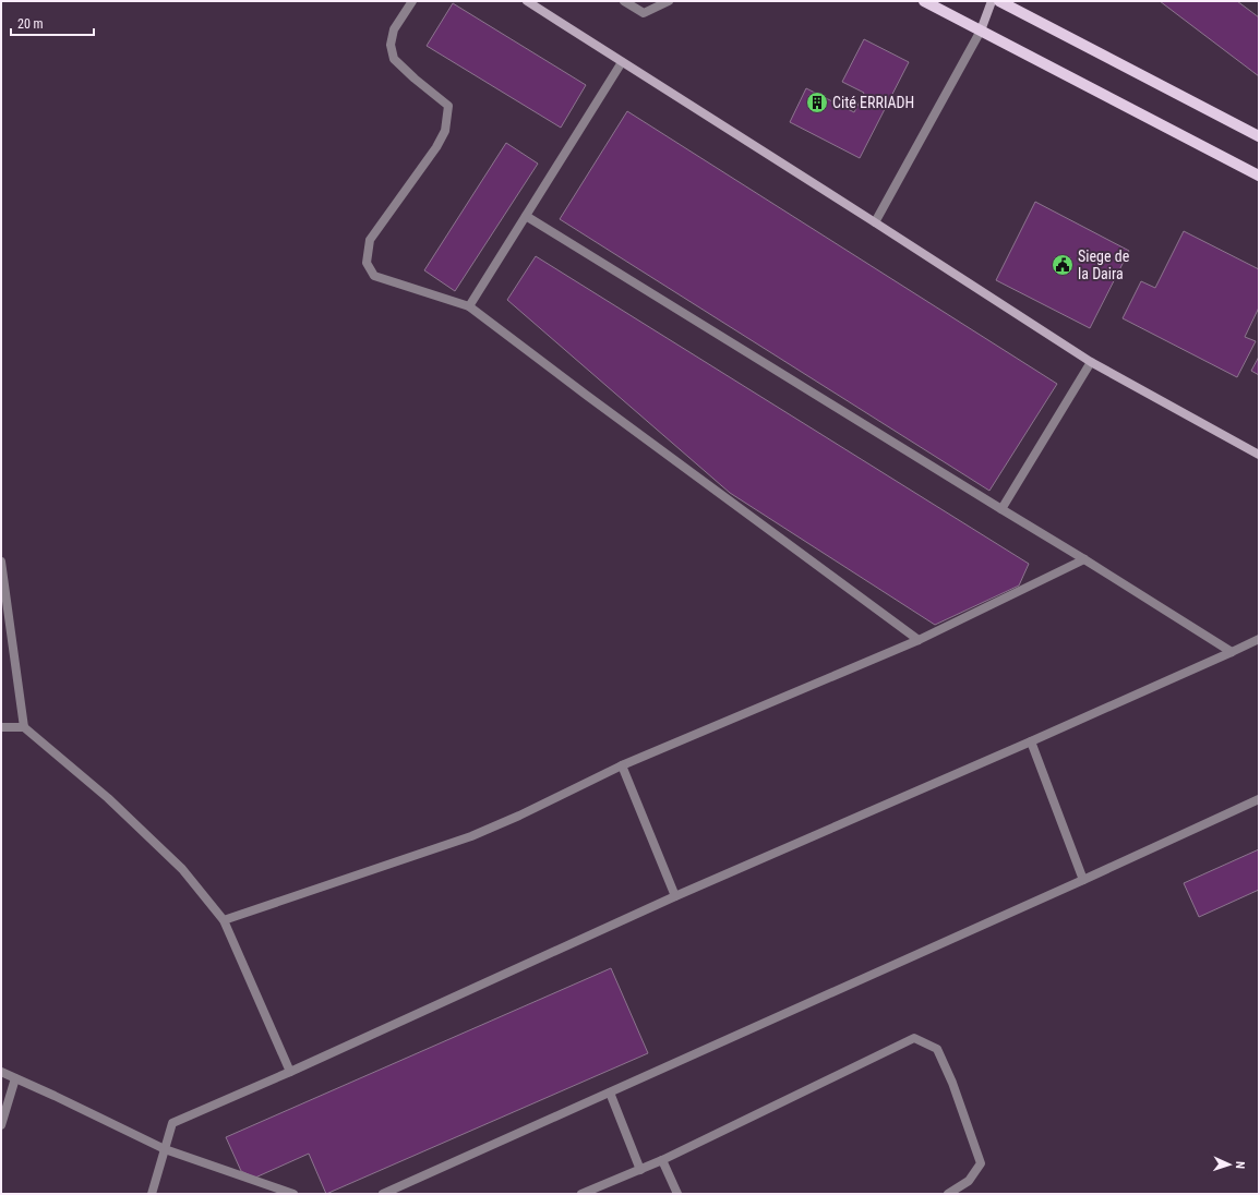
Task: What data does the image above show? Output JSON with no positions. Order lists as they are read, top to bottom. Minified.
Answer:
{"places":{"building":["Cité ERRIADH"],"public building":["Siege de la Daira"]},"scale_bar":"20 m","north":"right"}
